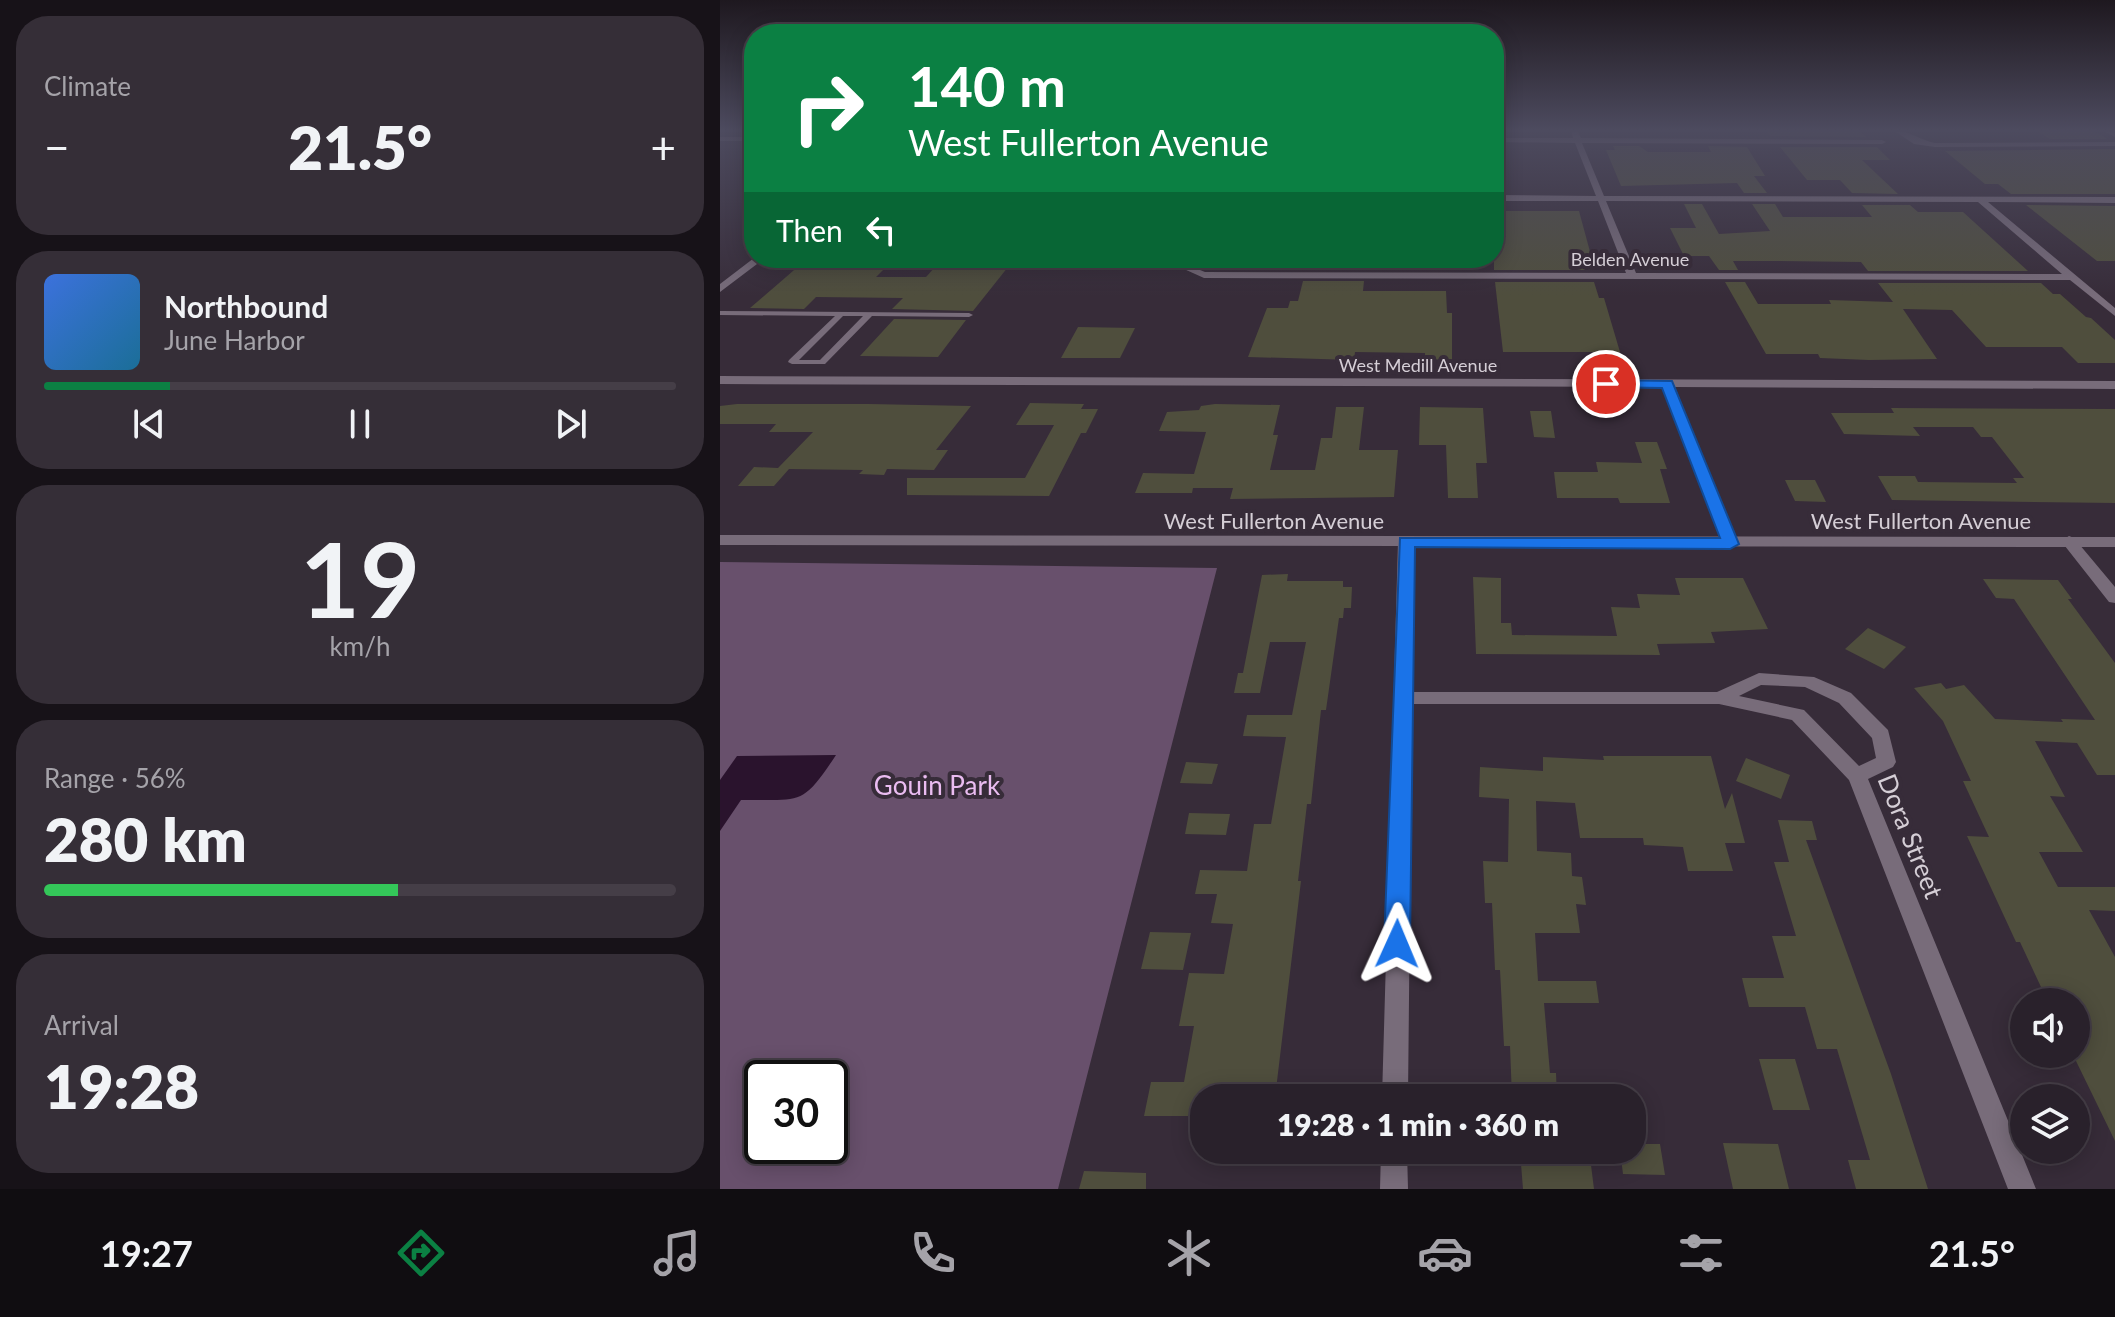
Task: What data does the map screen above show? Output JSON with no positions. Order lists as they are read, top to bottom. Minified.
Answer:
{"streets":{"street":["Belden Avenue","West Medill Avenue","West Fullerton Avenue","Dora Street"]},"parks":["Gouin Park"],"page":{"tile":["Climate",["19","km/h"],["Range · 56%","280 km"],["Arrival","19:28"]],"turn":["140 m","West Fullerton Avenue"],"heat":["−","21.5°","+"],"then":"Then","song":["Northbound","June Harbor"],"limit":"30","trip":"19:28 · 1 min · 360 m","tabs":["19:27","21.5°"]}}
